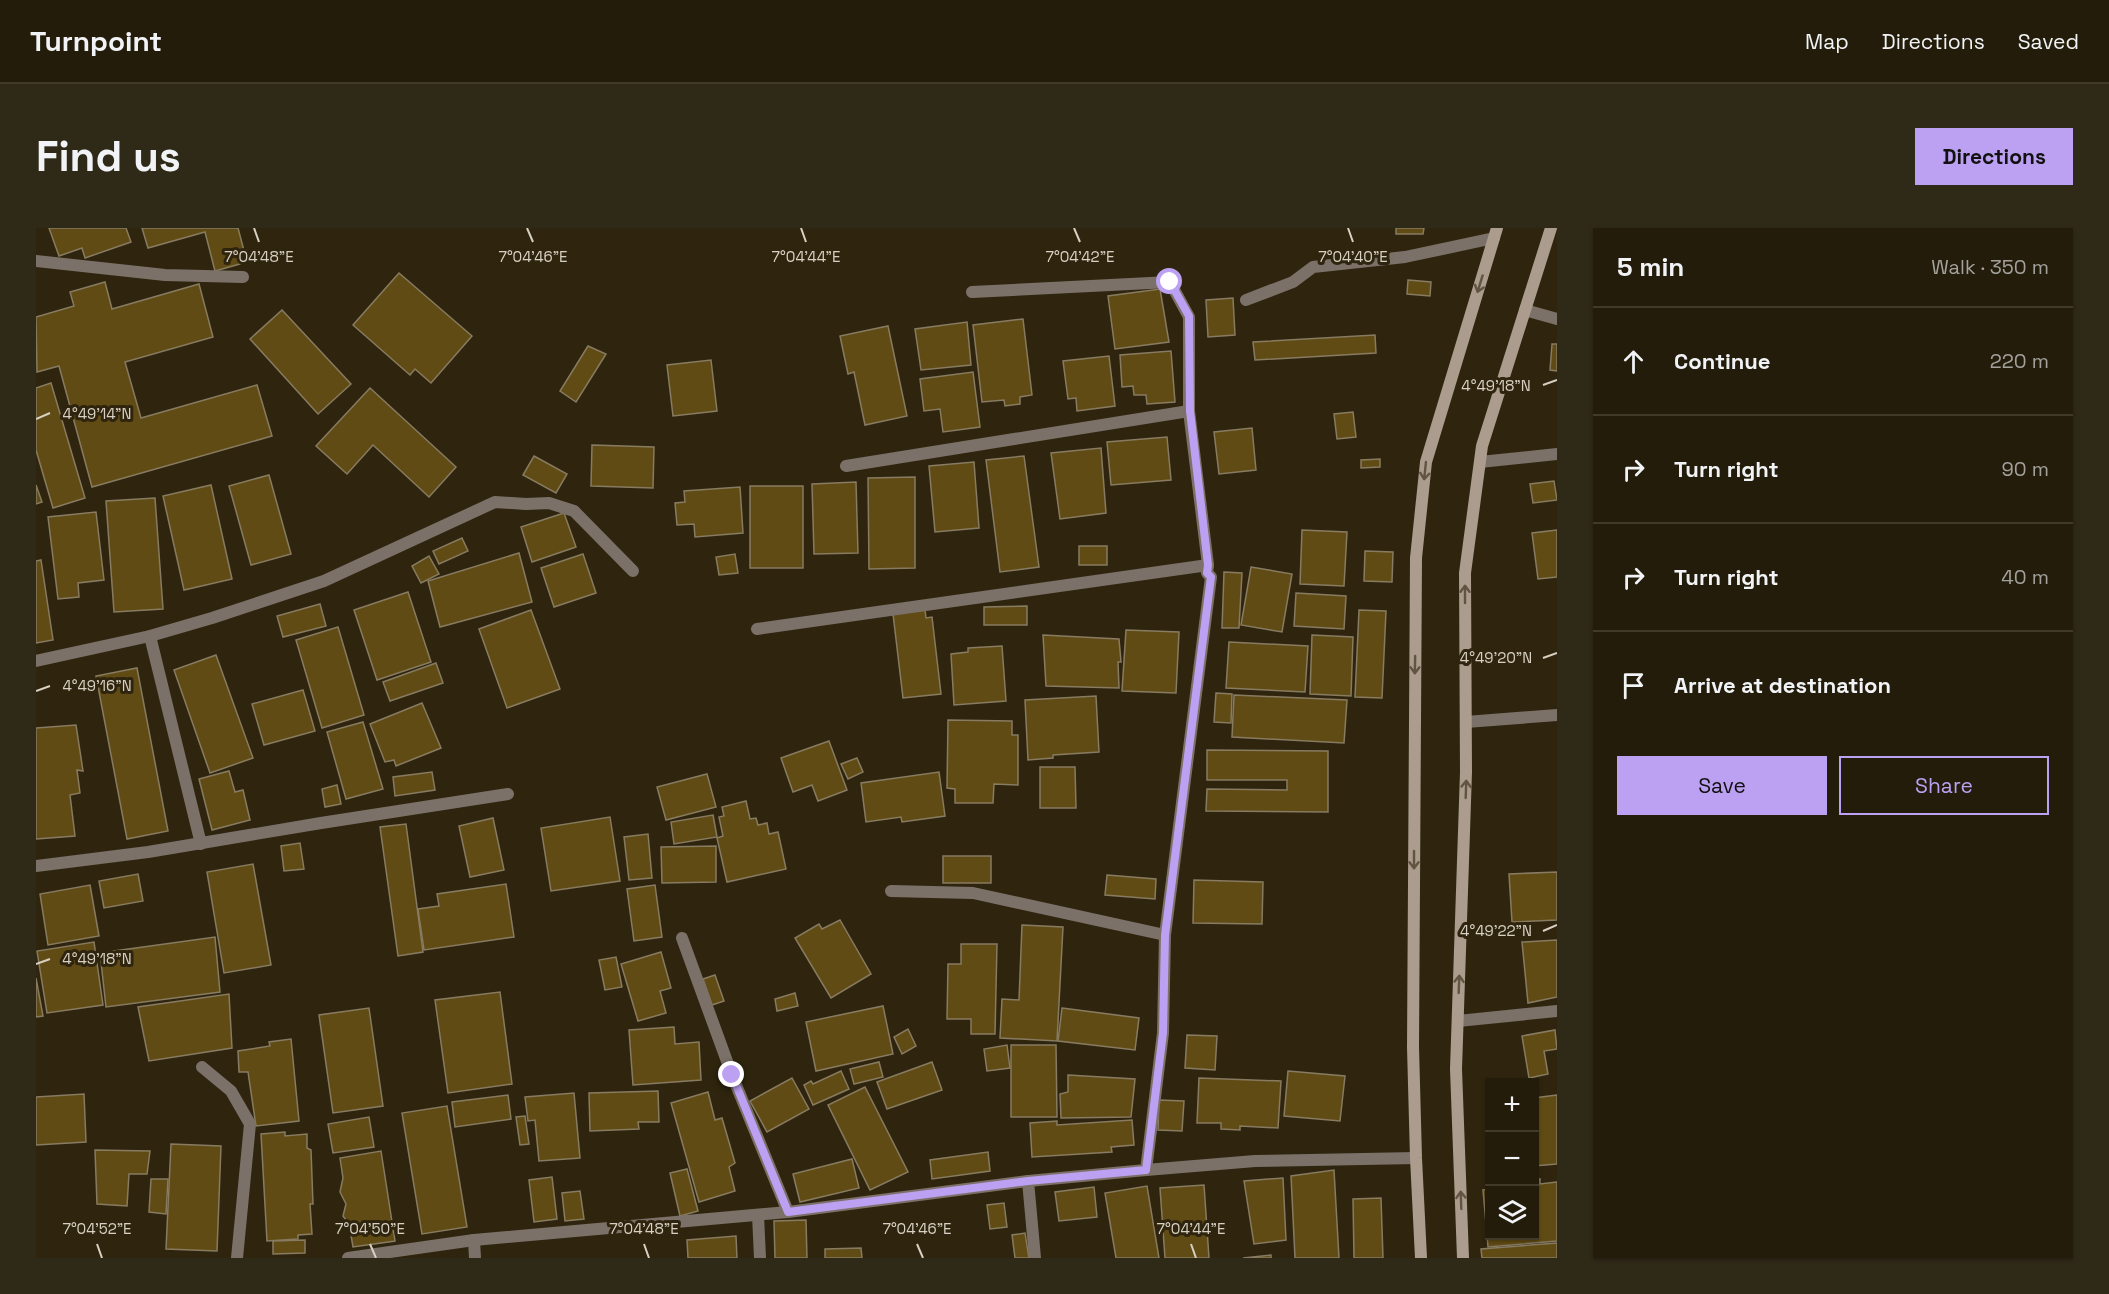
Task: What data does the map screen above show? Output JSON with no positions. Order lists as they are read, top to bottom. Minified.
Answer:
{"page":{"header":"Turnpoint","nav":["Map","Directions","Saved"],"buttons":["Directions",["Save","Share"]],"title":"Find us","heading":["5 min","Walk · 350 m"],"list":[["Continue","220 m"],["Turn right","90 m"],["Turn right","40 m"],"Arrive at destination"],"map_buttons":["+","−"]},"coordinates":["7°04'48\"E","7°04'46\"E","7°04'44\"E","7°04'42\"E","7°04'40\"E","4°49'18\"N","4°49'14\"N","4°49'20\"N","4°49'16\"N","4°49'22\"N","7°04'52\"E","7°04'50\"E"]}
